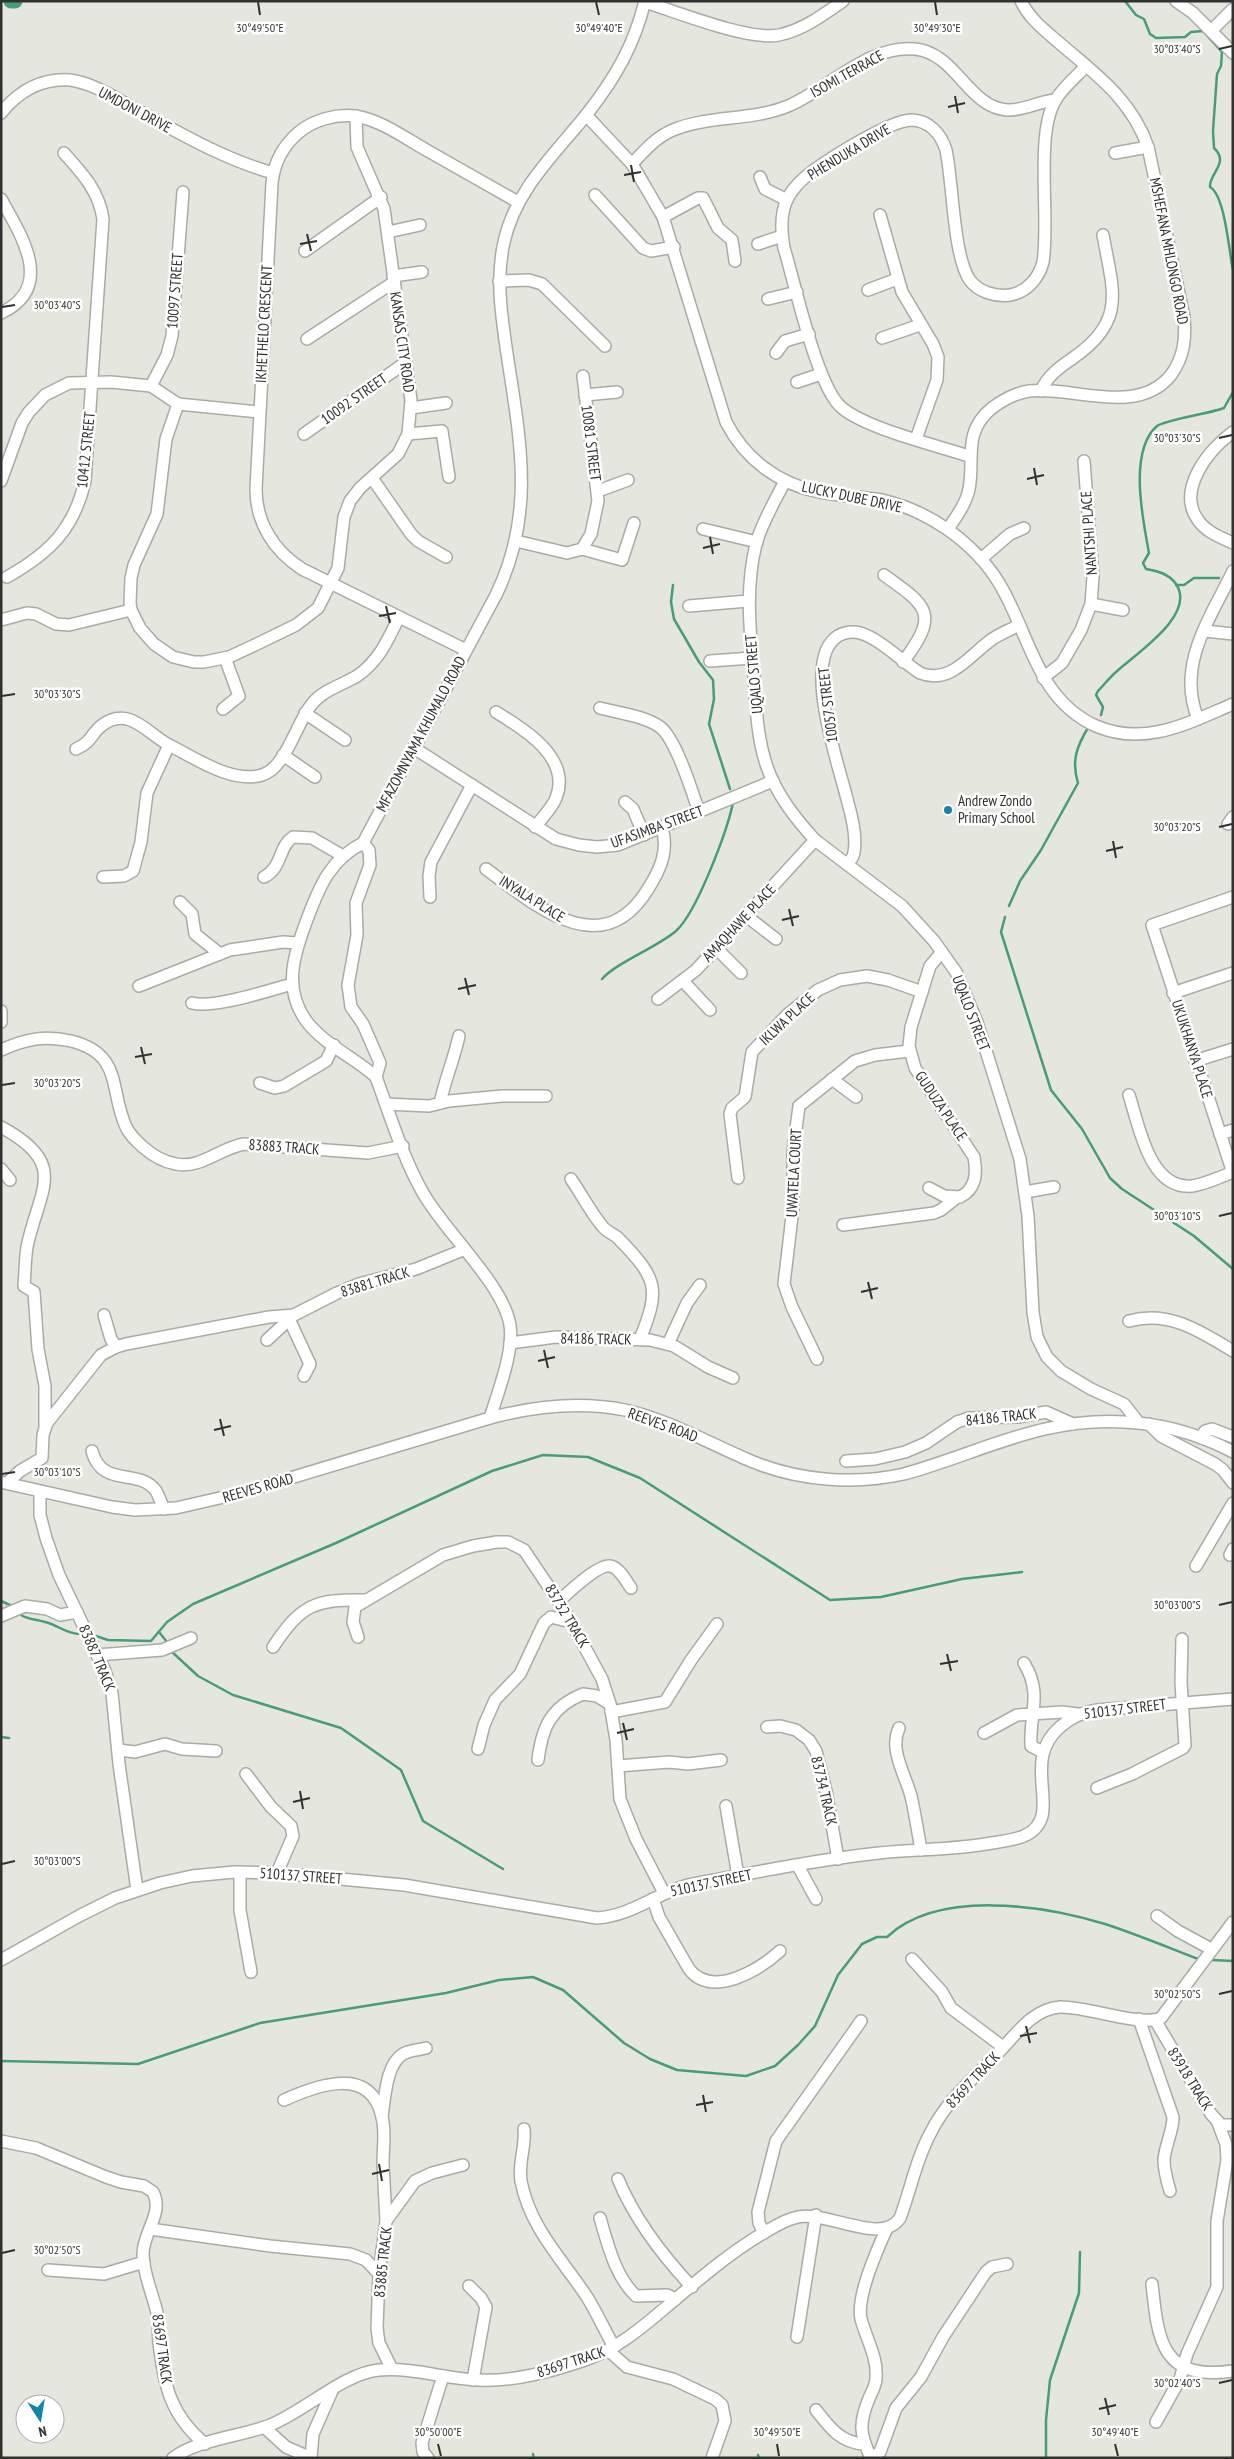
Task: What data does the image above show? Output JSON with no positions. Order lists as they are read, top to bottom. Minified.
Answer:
{"streets":{"street":["ISOMI TERRACE","UMDONI DRIVE","PHENDUKA DRIVE","MSHEFANA MHLONGO ROAD","10097 STREET","IKHETHELO CRESCENT","KANSAS CITY ROAD","10092 STREET","10081 STREET","10412 STREET","LUCKY DUBE DRIVE","NANTSHI PLACE","UQALO STREET","10057 STREET","MFAZOMNYAMA KHUMALO ROAD","UFASIMBA STREET","INYALA PLACE","AMAQHAWE PLACE","IKLWA PLACE","UKUKHANYA PLACE","GUDUZA PLACE","83883 TRACK","UWATELA COURT","83881 TRACK","84186 TRACK","REEVES ROAD","83732 TRACK","83887 TRACK","510137 STREET","83734 TRACK","83918 TRACK","83697 TRACK","83885 TRACK"]},"crossings":[["ISOMI TERRACE","PHENDUKA DRIVE"],["ISOMI TERRACE","LUCKY DUBE DRIVE"],["UMDONI DRIVE","IKHETHELO CRESCENT"],["PHENDUKA DRIVE","MSHEFANA MHLONGO ROAD"],["MSHEFANA MHLONGO ROAD","LUCKY DUBE DRIVE"],["IKHETHELO CRESCENT","KANSAS CITY ROAD"],["IKHETHELO CRESCENT","MFAZOMNYAMA KHUMALO ROAD"],["KANSAS CITY ROAD","10092 STREET"],["LUCKY DUBE DRIVE","NANTSHI PLACE"],["LUCKY DUBE DRIVE","UQALO STREET"],["LUCKY DUBE DRIVE","10057 STREET"],["LUCKY DUBE DRIVE","MFAZOMNYAMA KHUMALO ROAD"],["UQALO STREET","10057 STREET"],["UQALO STREET","UFASIMBA STREET"],["UQALO STREET","AMAQHAWE PLACE"],["UQALO STREET","GUDUZA PLACE"],["UQALO STREET","REEVES ROAD"],["MFAZOMNYAMA KHUMALO ROAD","UFASIMBA STREET"],["MFAZOMNYAMA KHUMALO ROAD","83883 TRACK"],["MFAZOMNYAMA KHUMALO ROAD","83881 TRACK"],["MFAZOMNYAMA KHUMALO ROAD","84186 TRACK"],["MFAZOMNYAMA KHUMALO ROAD","REEVES ROAD"],["UFASIMBA STREET","INYALA PLACE"],["IKLWA PLACE","GUDUZA PLACE"],["GUDUZA PLACE","UWATELA COURT"],["84186 TRACK","REEVES ROAD"],["REEVES ROAD","83887 TRACK"],["83732 TRACK","510137 STREET"],["83887 TRACK","510137 STREET"],["510137 STREET","83734 TRACK"],["83918 TRACK","83697 TRACK"],["83697 TRACK","83885 TRACK"]],"places":["Andrew Zondo Primary School"],"north":"bottom","coordinates":["30°49'50\"E","30°49'40\"E","30°49'30\"E","30°03'40\"S","30°03'30\"S","30°03'20\"S","30°03'10\"S","30°03'00\"S","30°02'50\"S","30°02'40\"S","30°50'00\"E"]}
